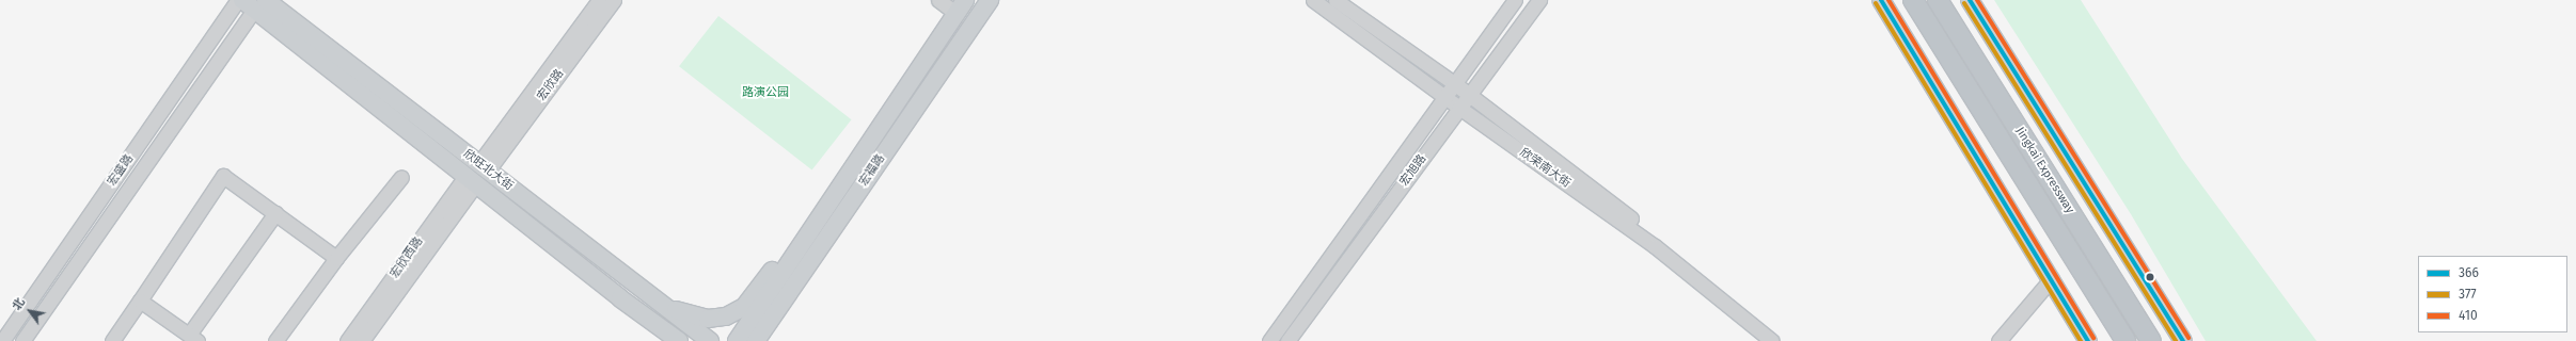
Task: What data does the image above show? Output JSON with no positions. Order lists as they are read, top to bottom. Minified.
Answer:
{"streets":{"highway":["Jingkai Expressway"],"main road":["欣旺北大街","宏福路"],"street":["宏欣路","欣荣南大街","宏盛路","宏旭路","宏欣西路"]},"crossings":[["宏欣路","欣旺北大街"],["宏欣路","宏欣西路"],["欣荣南大街","宏旭路"],["宏盛路","欣旺北大街"],["欣旺北大街","宏欣西路"]],"parks":["路演公园"],"lines":["transit line 366","transit line 410","transit line 377"],"legend":["366","377","410"],"north":"top left"}
